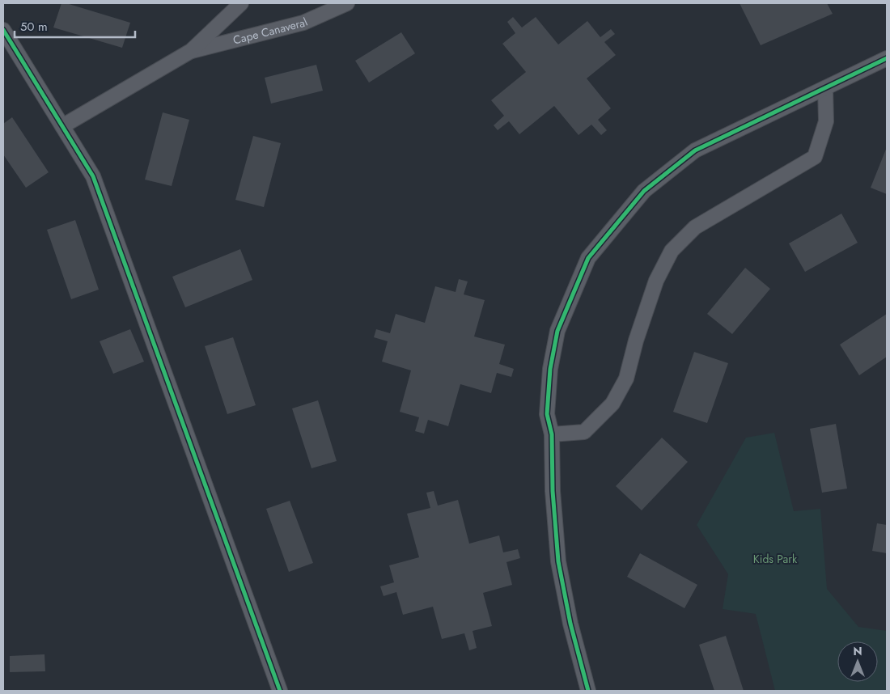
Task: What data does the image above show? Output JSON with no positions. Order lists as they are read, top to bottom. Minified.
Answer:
{"streets":{"street":["Cape Canaveral"]},"parks":["Kids Park"],"scale_bar":"50 m","north":"top"}
